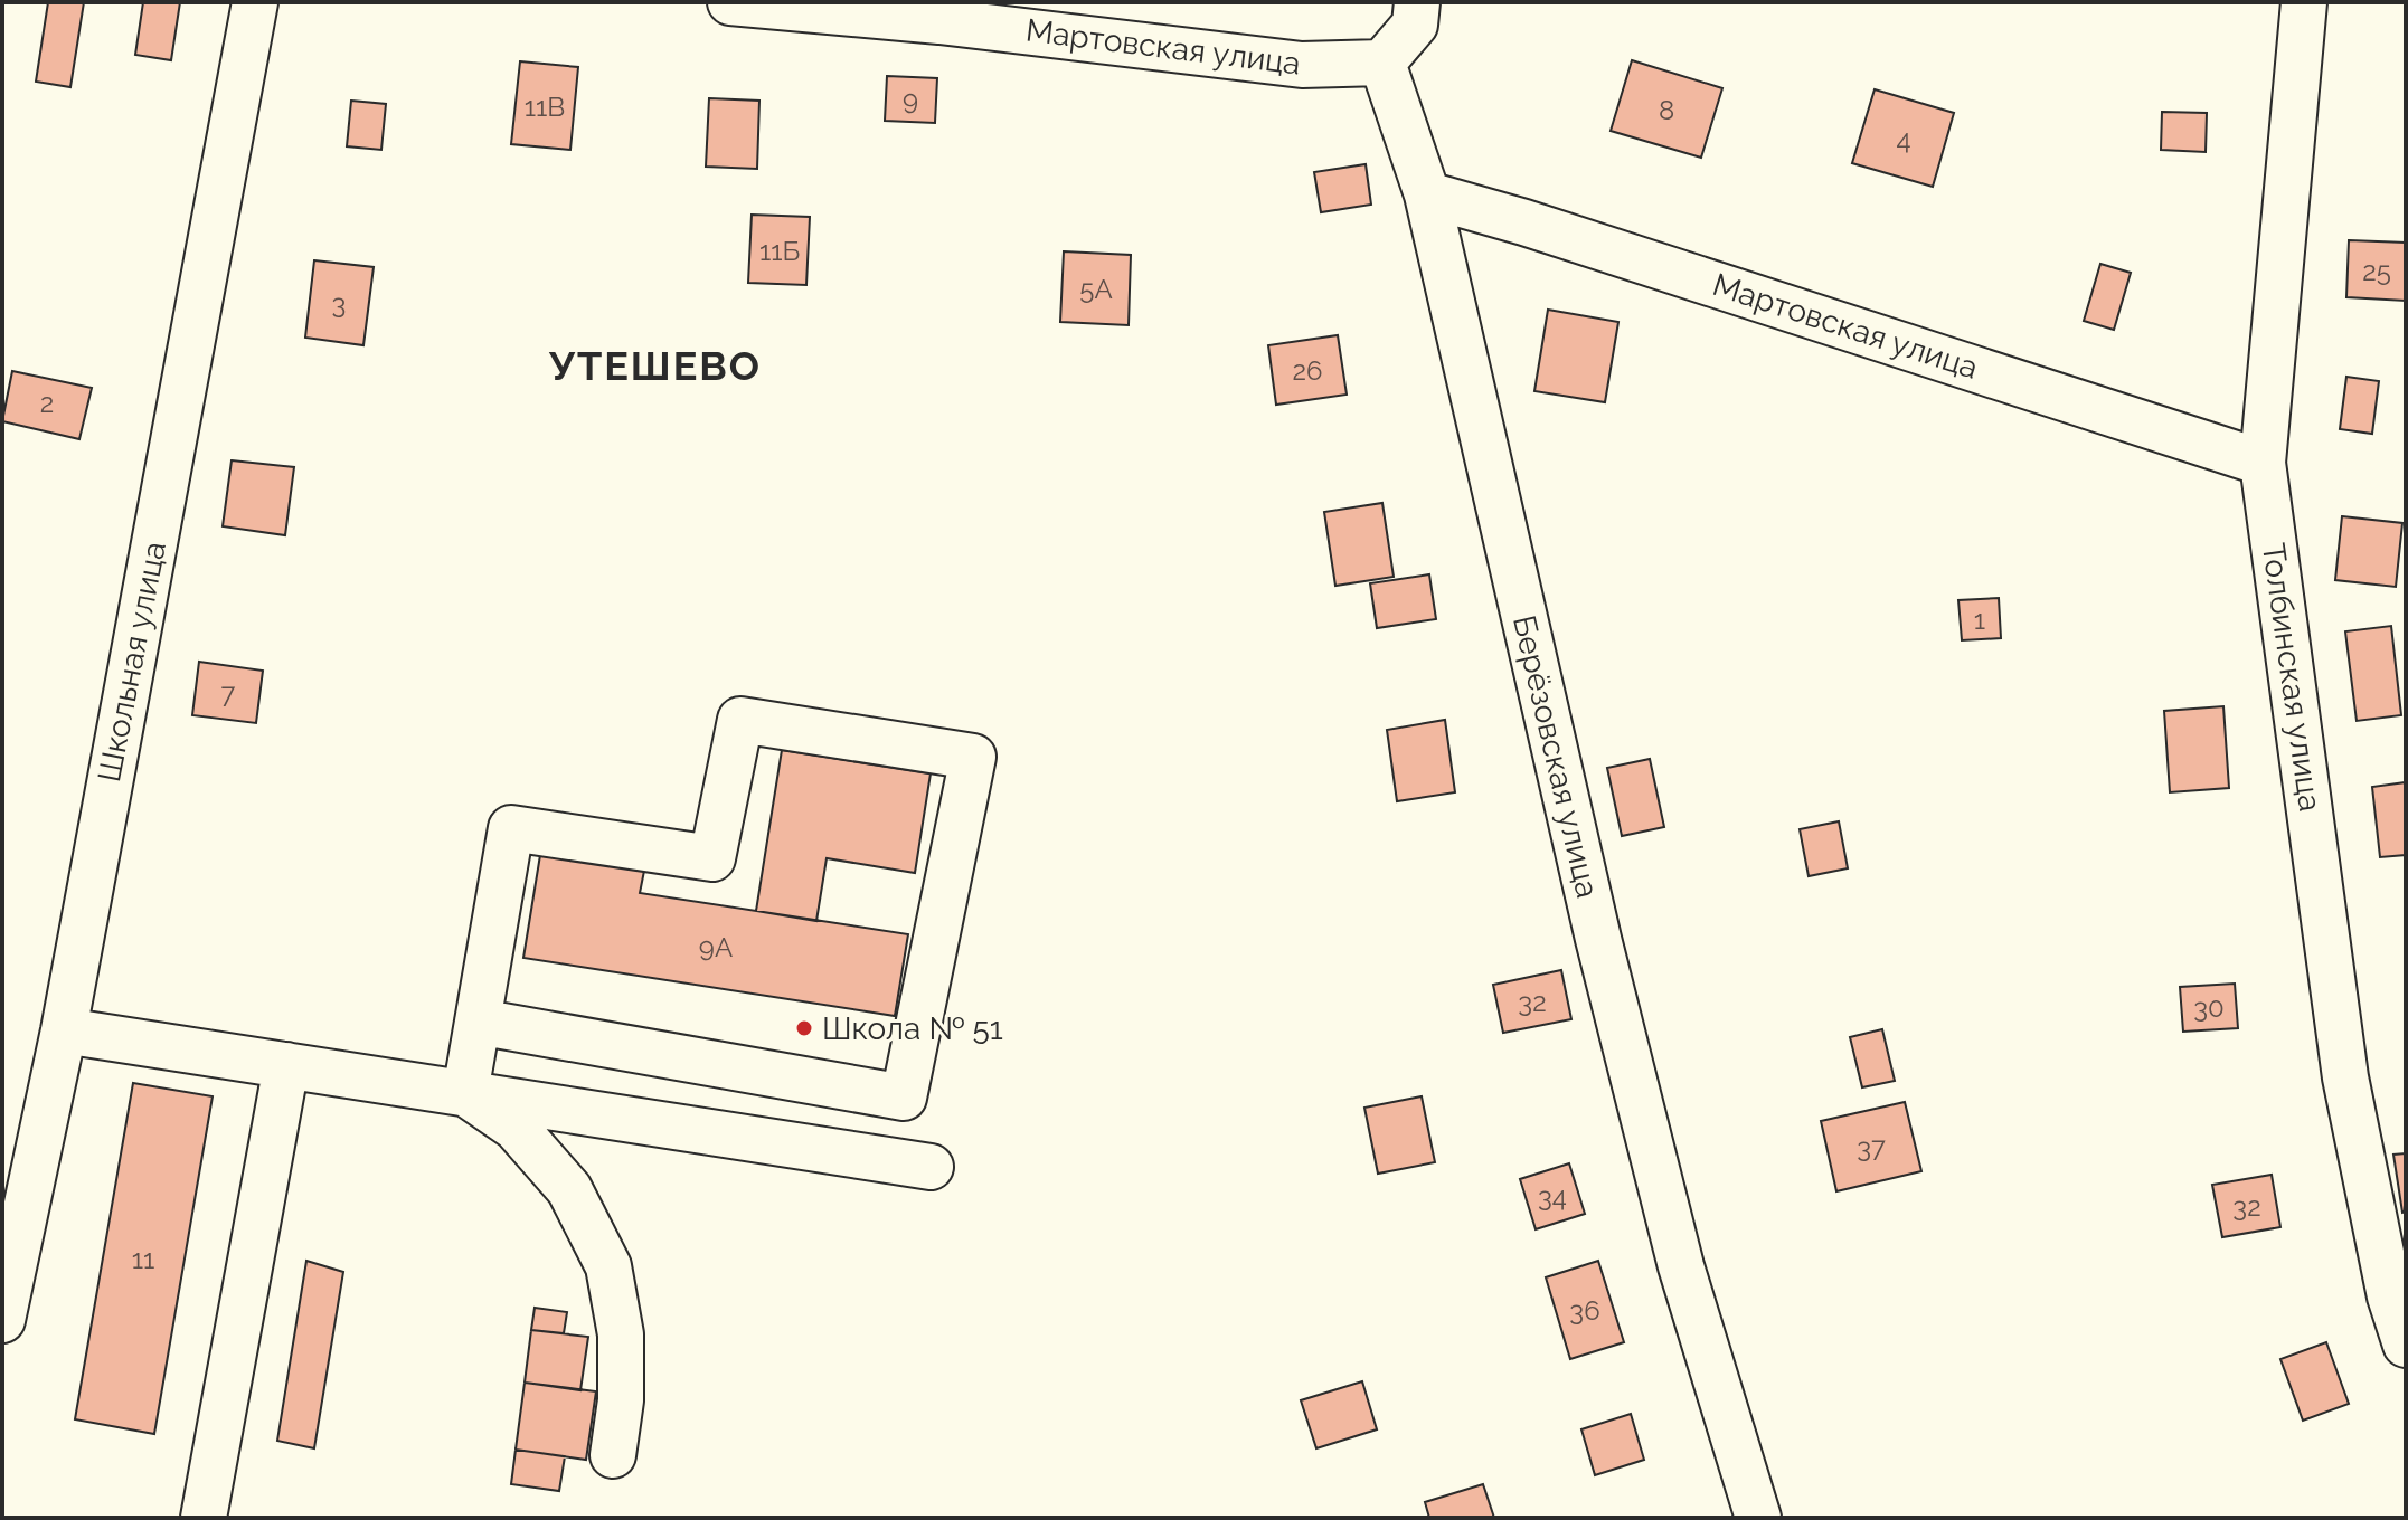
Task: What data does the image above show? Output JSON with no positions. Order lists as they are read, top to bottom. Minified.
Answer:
{"streets":{"street":["Мартовская улица","Школьная улица","Толбинская улица","Берёзовская улица"]},"crossings":[["Мартовская улица","Толбинская улица"],["Мартовская улица","Берёзовская улица"]],"districts":["УТЕШЕВО"],"places":["Школа № 51"],"house_numbers":["9","11В","8","4","11Б","25","5А","3","26","2","1","7","9А","32","30","37","34","32","11","36"]}
